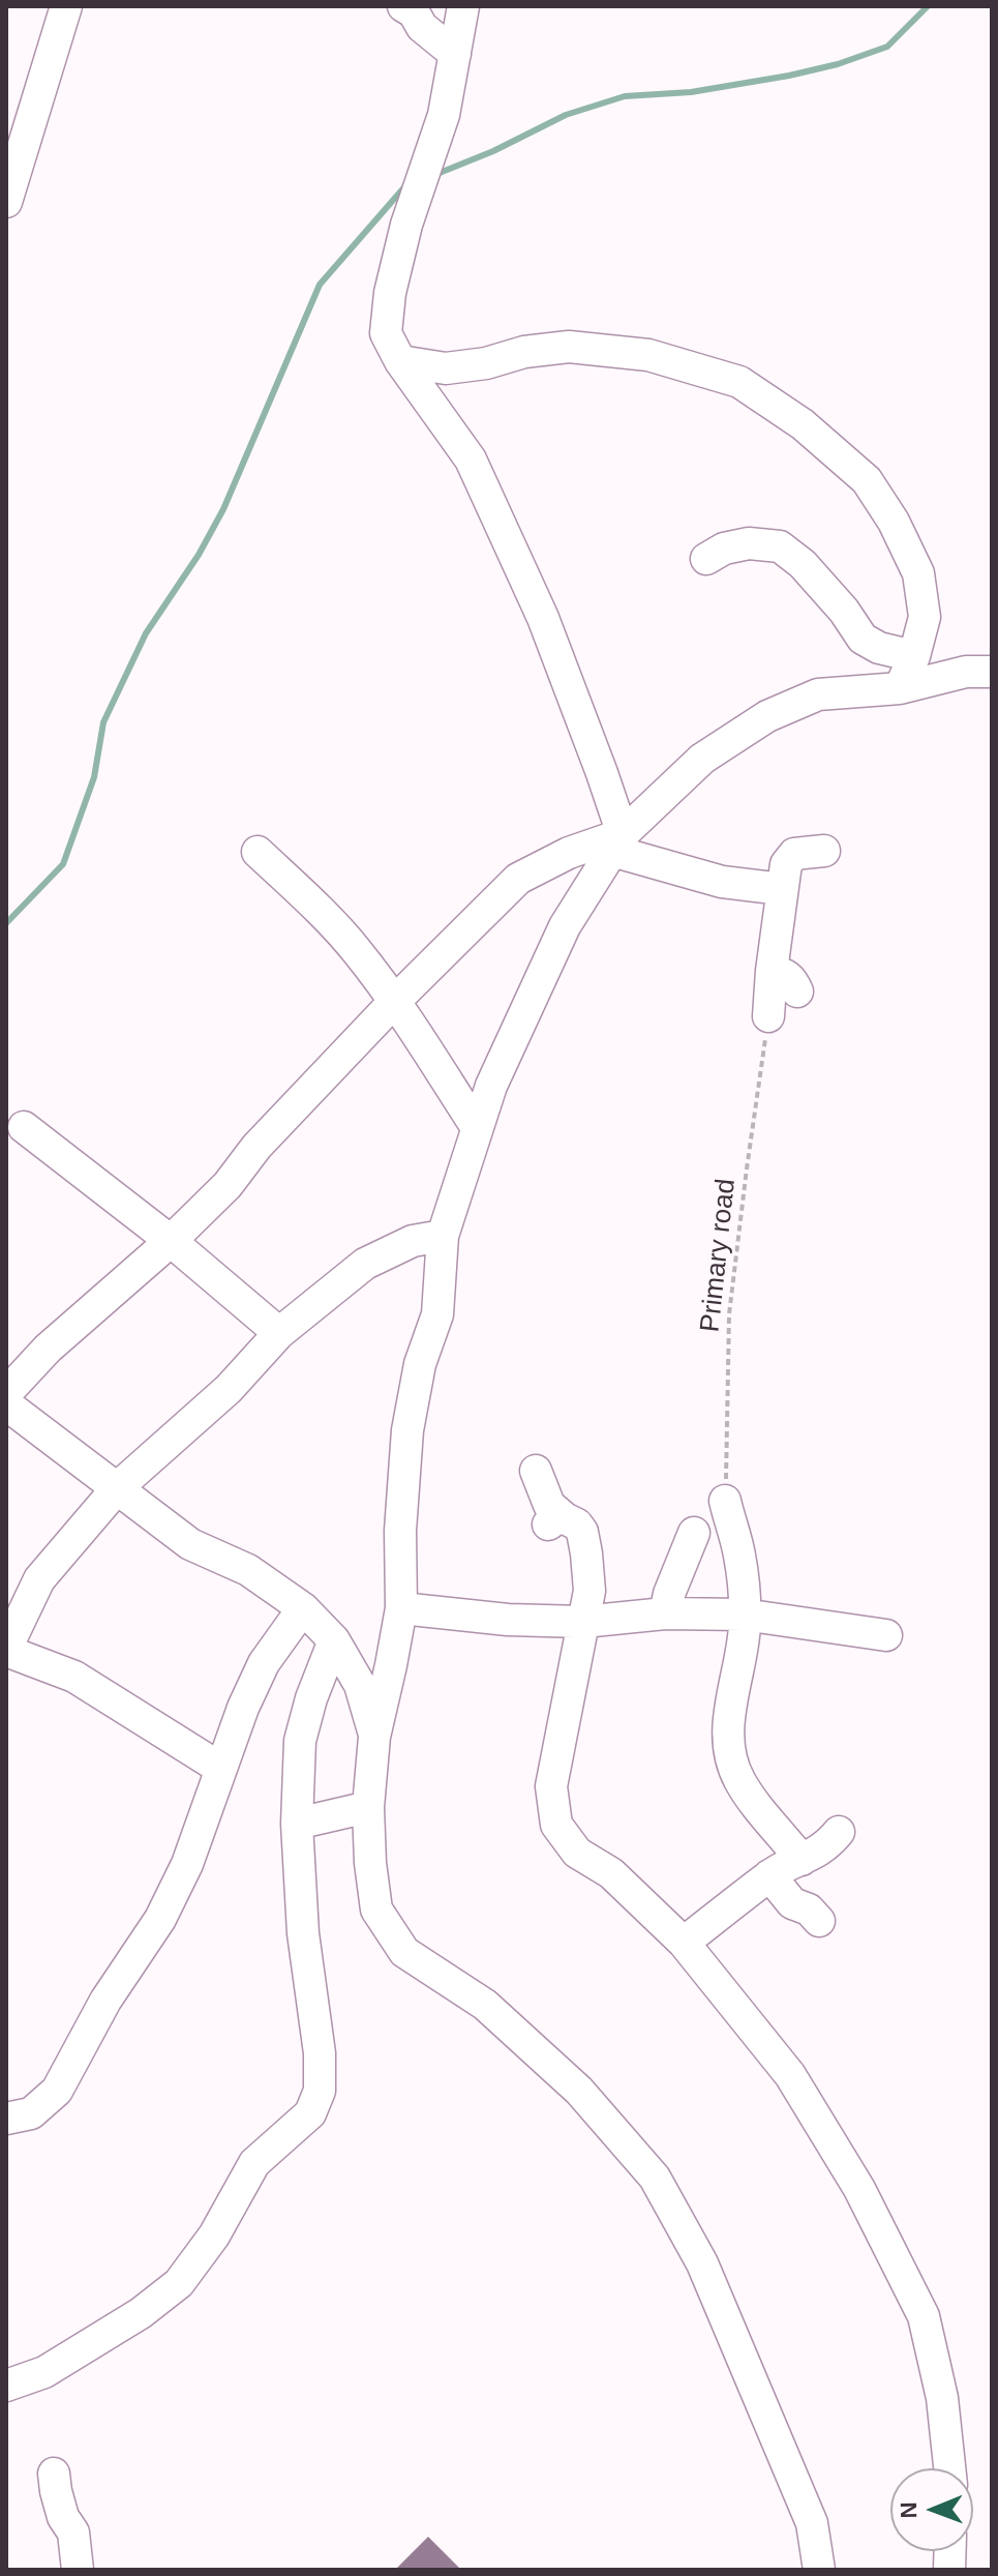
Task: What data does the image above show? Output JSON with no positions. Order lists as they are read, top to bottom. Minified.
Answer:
{"streets":{"path":["Primary road"]},"north":"left"}
